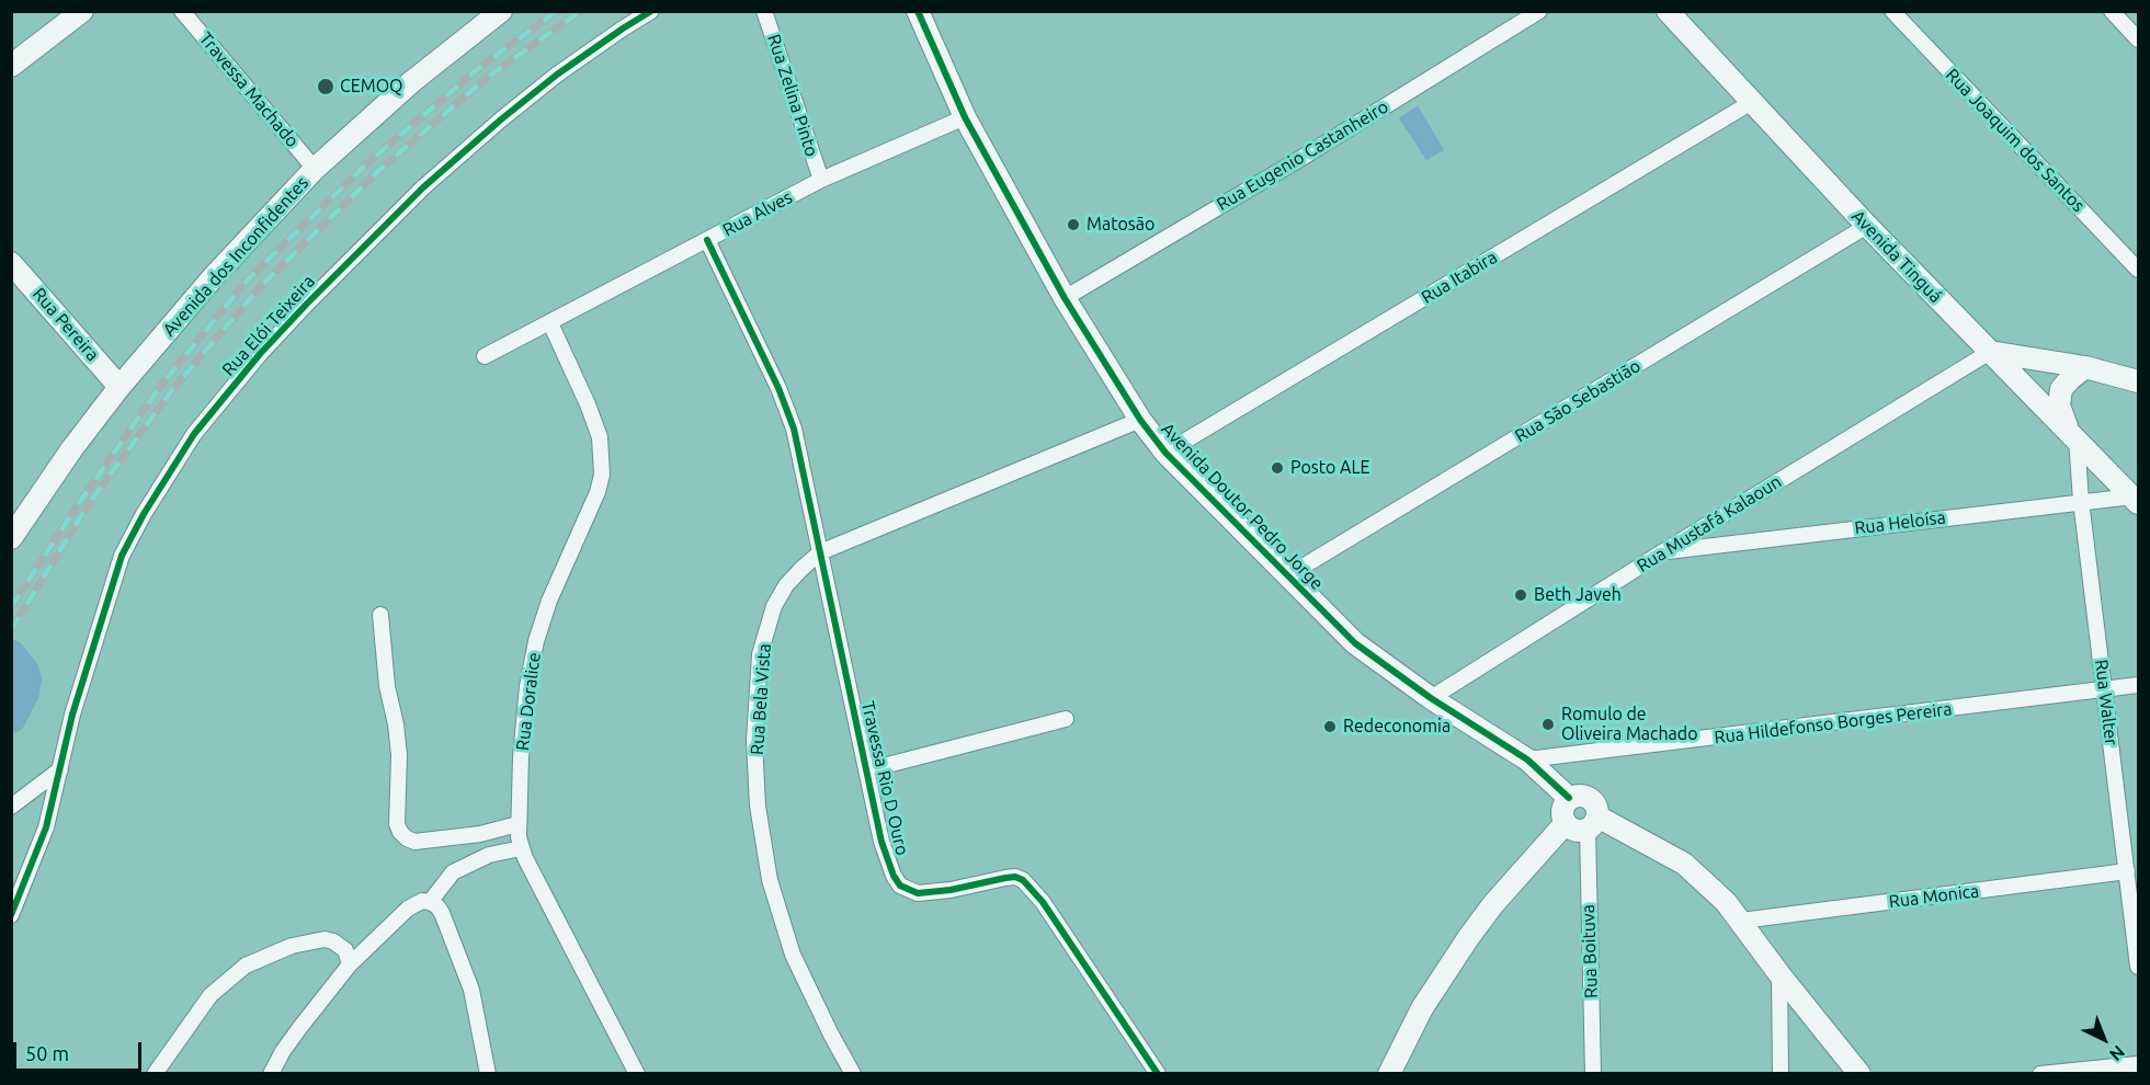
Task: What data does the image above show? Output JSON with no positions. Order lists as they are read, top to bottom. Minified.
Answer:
{"streets":{"street":["Travessa Machado","Rua Zelina Pinto","Rua Joaquim dos Santos","Rua Eugenio Castanheiro","Rua Alves","Avenida dos Inconfidentes","Avenida Tinguá","Rua Itabira","Rua Pereira","Rua Elói Teixeira","Rua São Sebastião","Avenida Doutor Pedro Jorge","Rua Heloísa","Rua Mustafá Kalaoun","Rua Bela Vista","Rua Doralice","Rua Walter","Rua Hildefonso Borges Pereira","Travessa Rio D Ouro","Rua Monica","Rua Boituva"]},"crossings":[["Travessa Machado","Avenida dos Inconfidentes"],["Rua Zelina Pinto","Rua Alves"],["Rua Eugenio Castanheiro","Avenida Doutor Pedro Jorge"],["Rua Alves","Avenida Doutor Pedro Jorge"],["Rua Alves","Rua Doralice"],["Rua Alves","Travessa Rio D Ouro"],["Avenida dos Inconfidentes","Rua Pereira"],["Avenida Tinguá","Rua Itabira"],["Avenida Tinguá","Rua São Sebastião"],["Avenida Tinguá","Rua Heloísa"],["Avenida Tinguá","Rua Mustafá Kalaoun"],["Avenida Tinguá","Rua Walter"],["Rua Itabira","Avenida Doutor Pedro Jorge"],["Rua São Sebastião","Avenida Doutor Pedro Jorge"],["Avenida Doutor Pedro Jorge","Rua Mustafá Kalaoun"],["Avenida Doutor Pedro Jorge","Rua Bela Vista"],["Avenida Doutor Pedro Jorge","Rua Hildefonso Borges Pereira"],["Avenida Doutor Pedro Jorge","Rua Monica"],["Avenida Doutor Pedro Jorge","Rua Boituva"],["Rua Heloísa","Rua Mustafá Kalaoun"],["Rua Heloísa","Rua Walter"],["Rua Bela Vista","Travessa Rio D Ouro"],["Rua Walter","Rua Hildefonso Borges Pereira"],["Rua Walter","Rua Monica"]],"places":["CEMOQ","Matosão","Posto ALE","Beth Javeh","Romulo de Oliveira Machado","Redeconomia"],"scale_bar":"50 m","north":"bottom right"}
